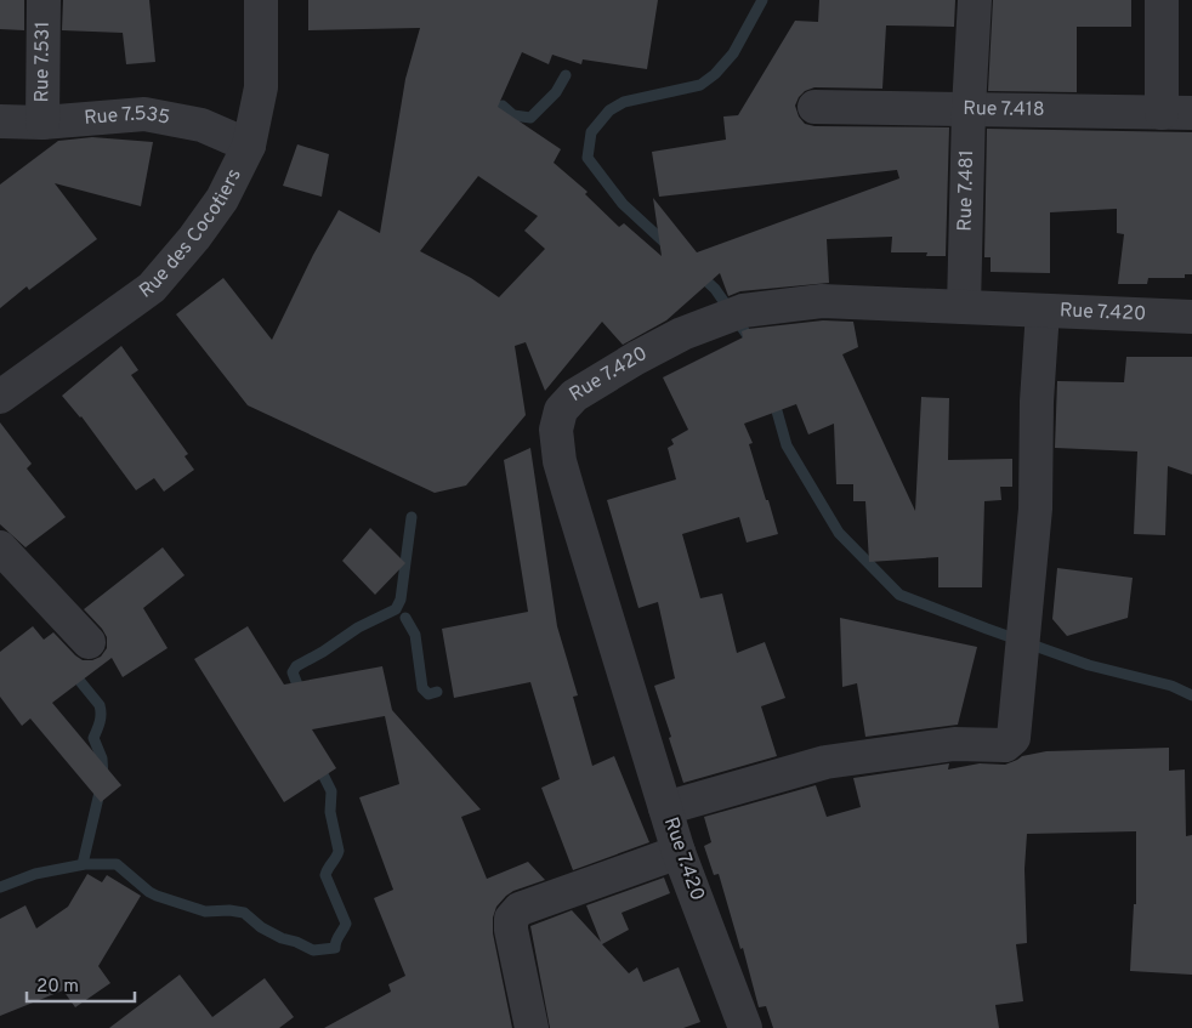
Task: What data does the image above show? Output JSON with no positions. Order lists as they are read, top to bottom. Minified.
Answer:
{"streets":{"street":["Rue 7.531","Rue 7.418","Rue 7.535","Rue 7.481","Rue des Cocotiers","Rue 7.420"]},"crossings":[["Rue 7.531","Rue 7.535"],["Rue 7.418","Rue 7.481"],["Rue 7.535","Rue des Cocotiers"],["Rue 7.481","Rue 7.420"]],"scale_bar":"20 m"}
